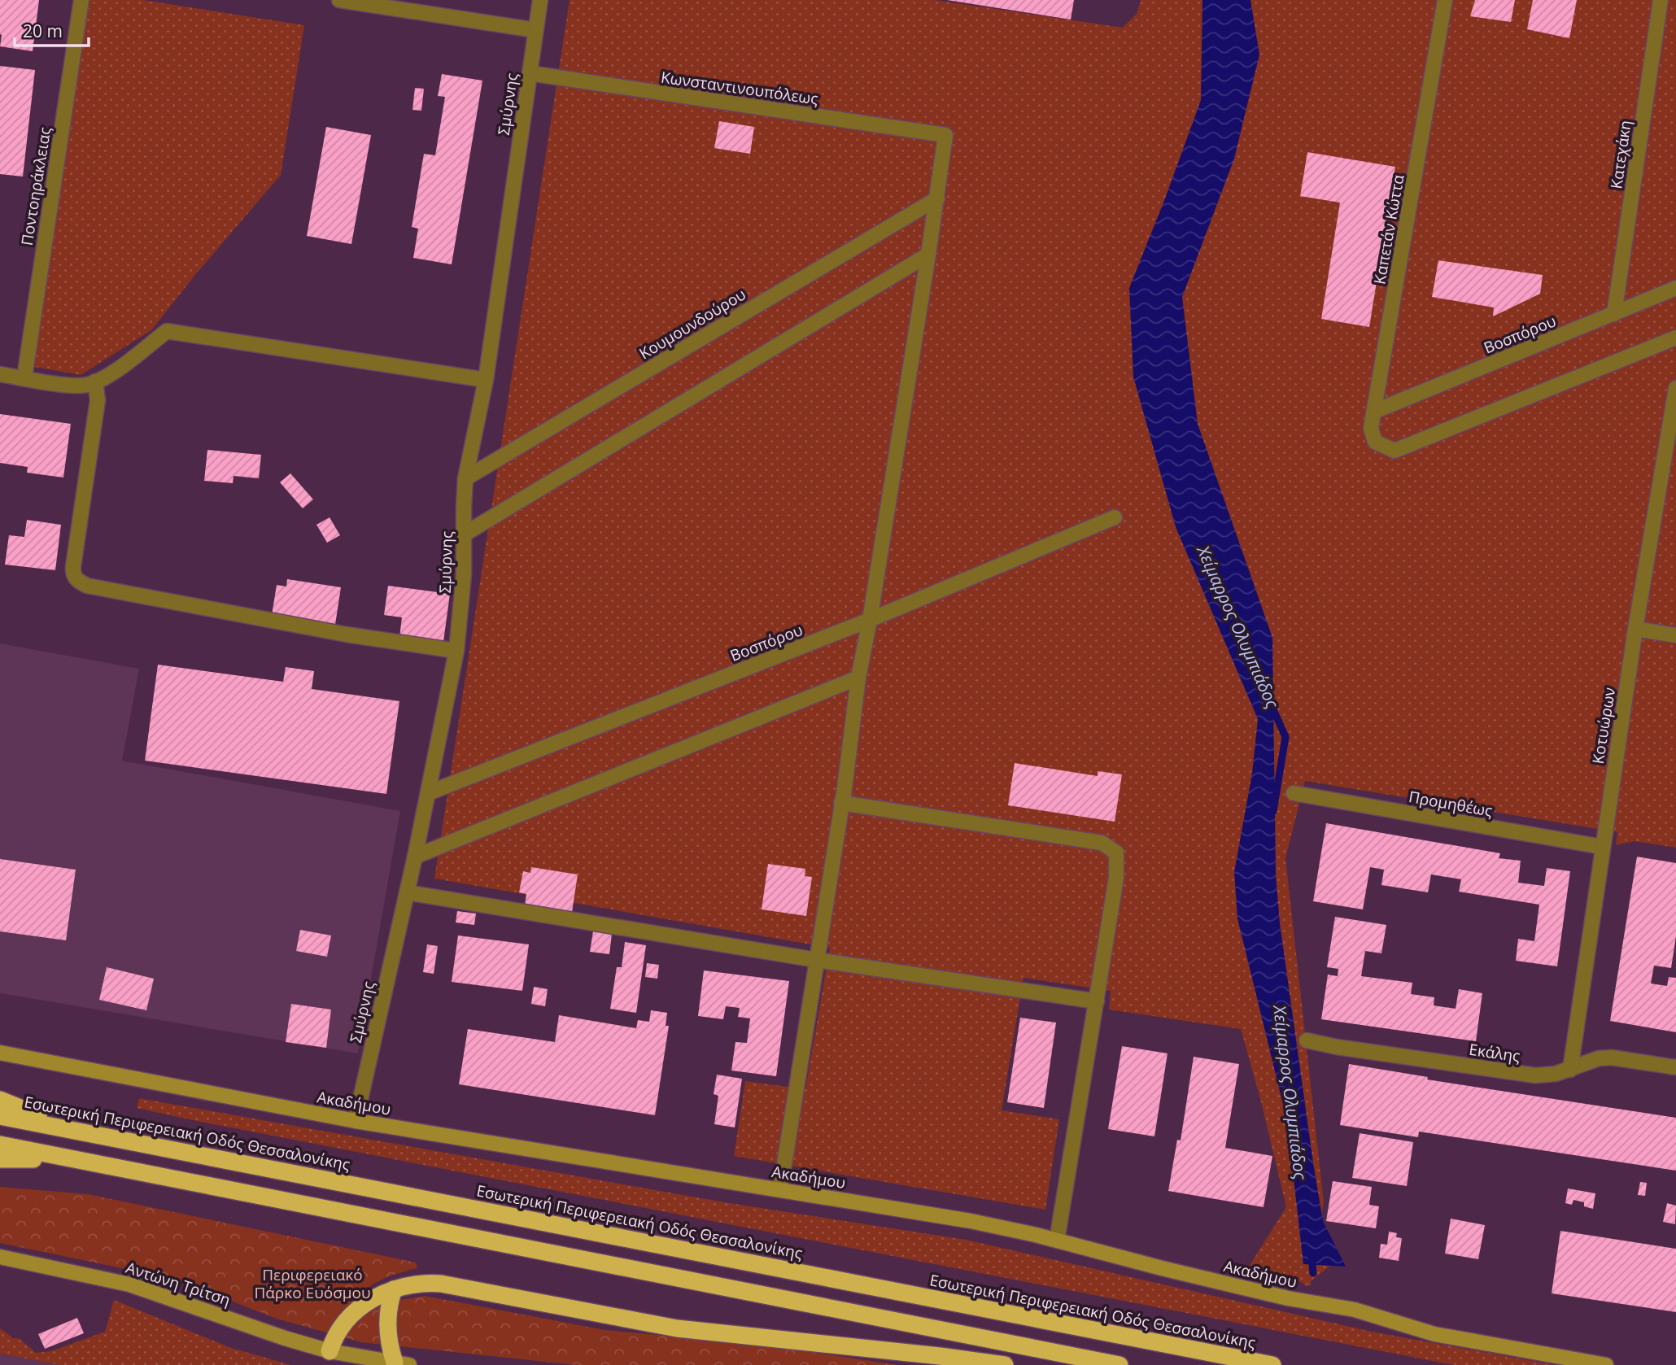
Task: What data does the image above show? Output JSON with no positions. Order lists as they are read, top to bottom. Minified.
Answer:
{"streets":{"highway":["Εσωτερική Περιφερειακή Οδός Θεσσαλονίκης"],"street":["Κωνσταντινουπόλεως","Σμύρνης","Κατεχάκη","Ποντοηράκλειας","Καπετάν Κώττα","Κουμουνδούρου","Βοσπόρου","Κοτυώρων","Προμηθέως","Εκάλης","Ακαδήμου","Αντώνη Τρίτση"]},"crossings":[["Κωνσταντινουπόλεως","Σμύρνης"],["Κωνσταντινουπόλεως","Κουμουνδούρου"],["Σμύρνης","Κουμουνδούρου"],["Σμύρνης","Βοσπόρου"],["Σμύρνης","Ακαδήμου"],["Κατεχάκη","Βοσπόρου"],["Καπετάν Κώττα","Βοσπόρου"],["Κοτυώρων","Προμηθέως"],["Κοτυώρων","Εκάλης"]],"water":["Χείμαρρος Ολυμπιάδος"],"parks":["Περιφερειακό Πάρκο Ευόσμου"],"scale_bar":"20 m"}
